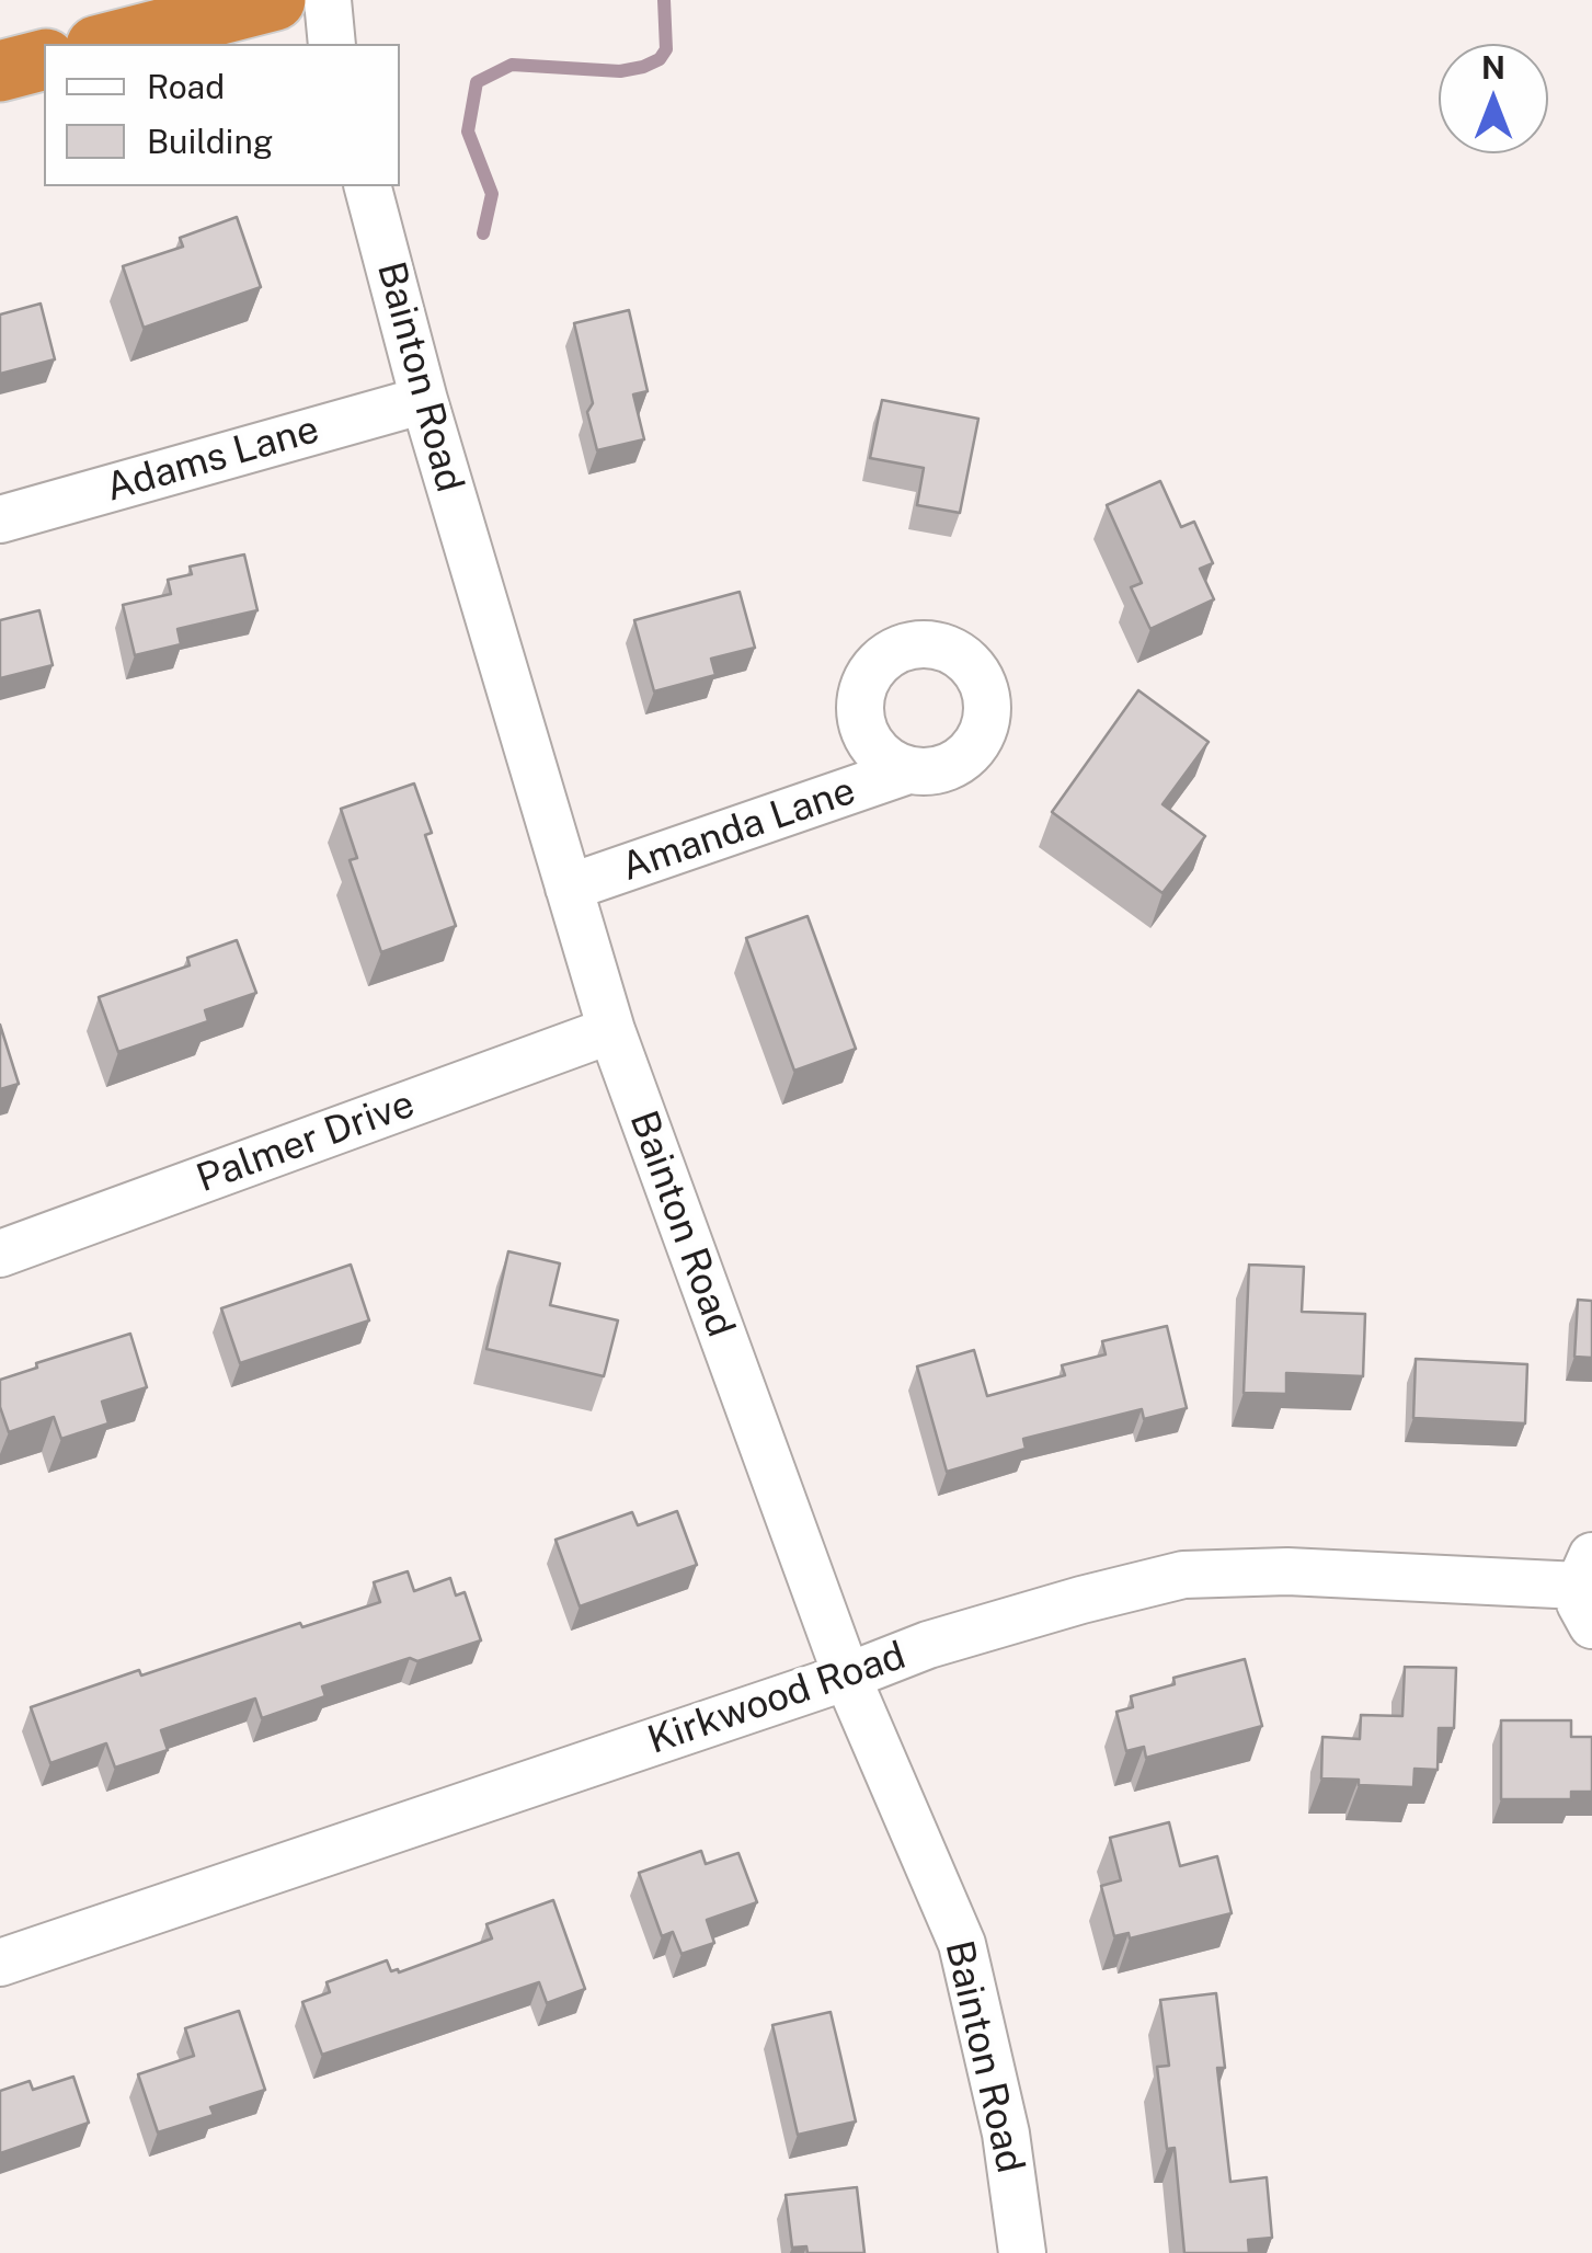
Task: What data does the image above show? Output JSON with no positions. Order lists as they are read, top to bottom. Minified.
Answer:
{"streets":{"street":["Bainton Road","Adams Lane","Amanda Lane","Palmer Drive","Kirkwood Road"]},"crossings":[["Bainton Road","Adams Lane"],["Bainton Road","Amanda Lane"],["Bainton Road","Palmer Drive"],["Bainton Road","Kirkwood Road"]],"legend":["Road","Building"],"north":"top"}
